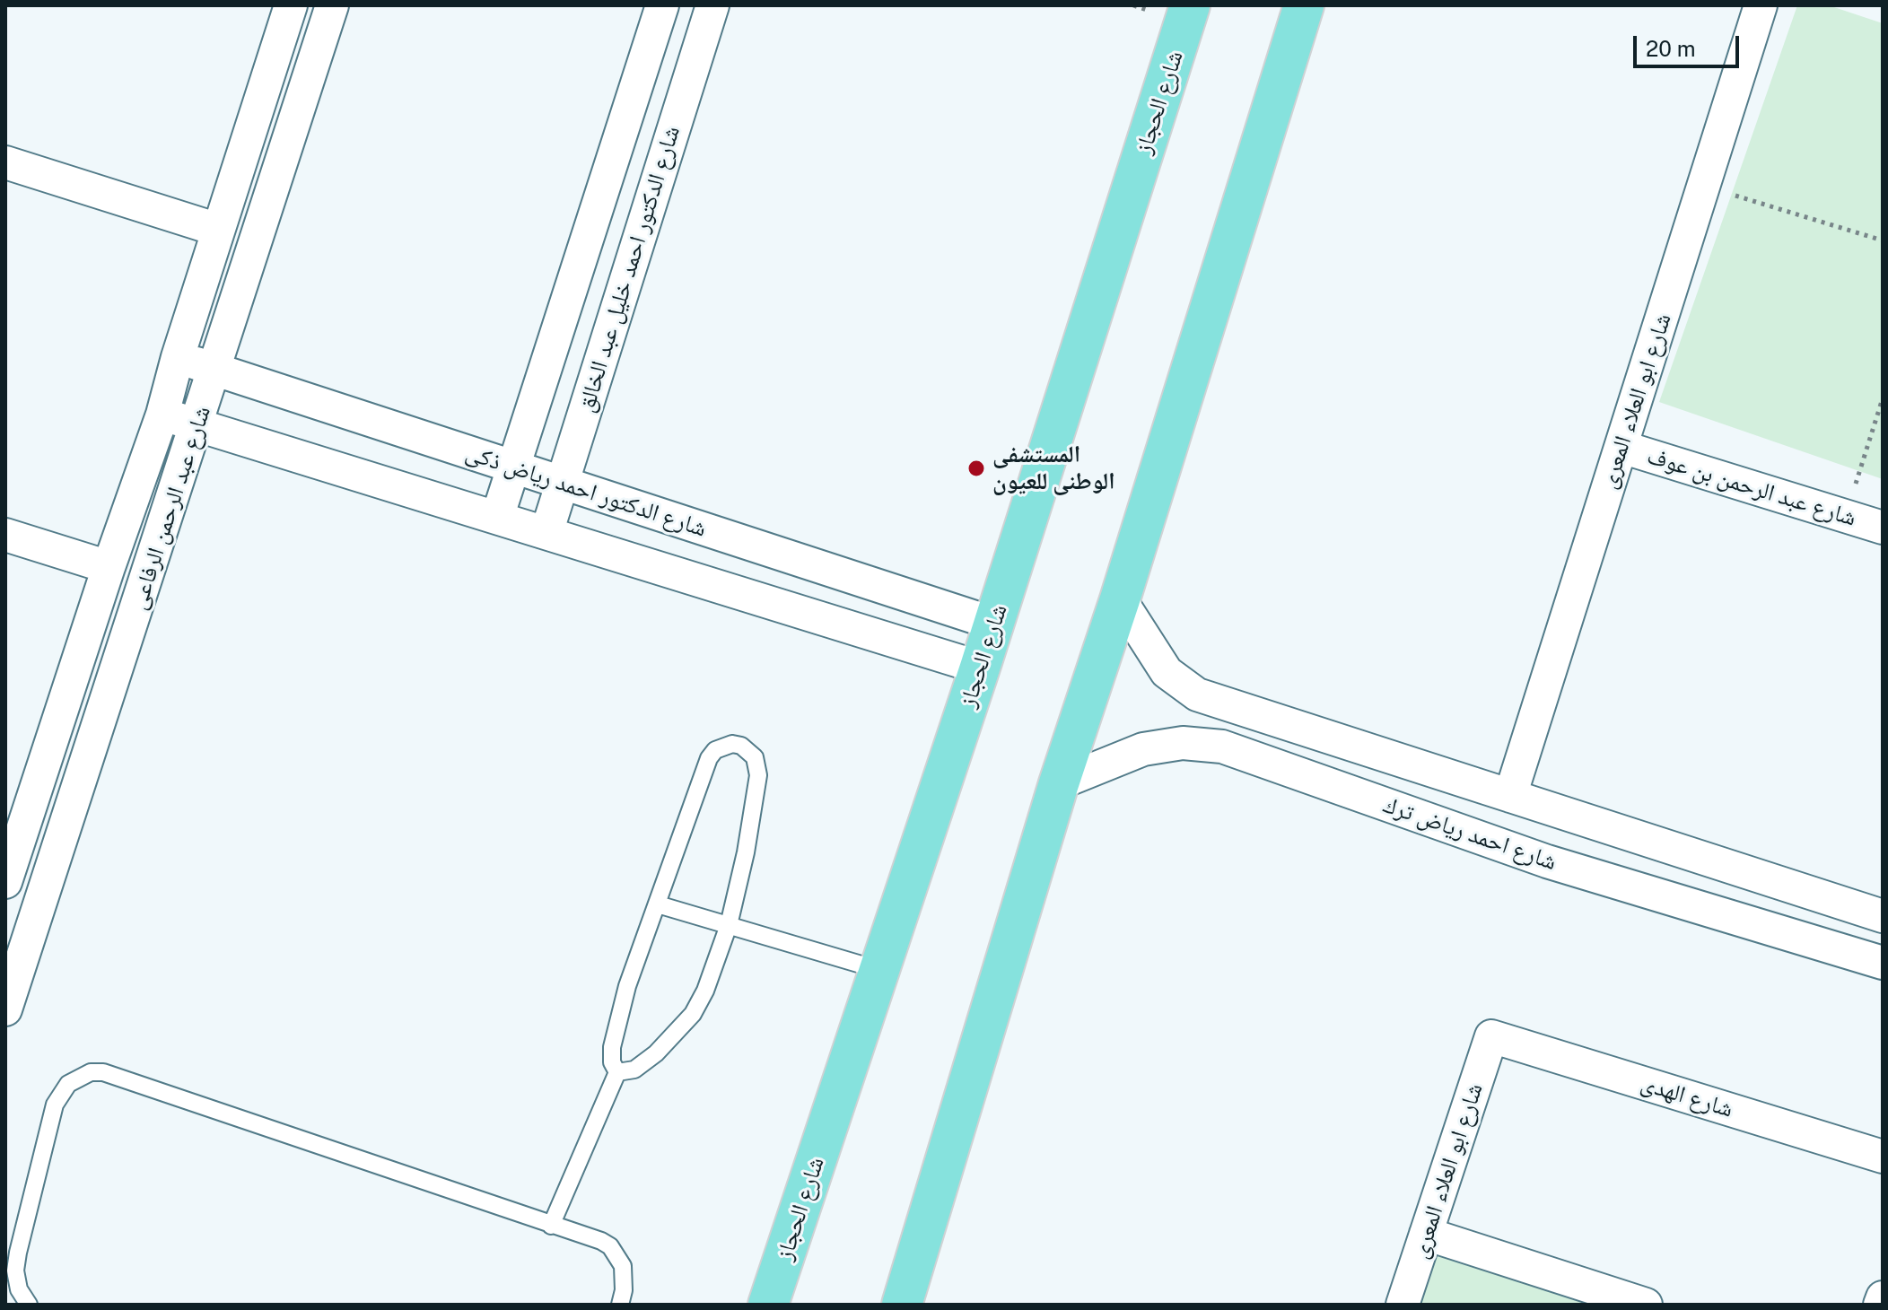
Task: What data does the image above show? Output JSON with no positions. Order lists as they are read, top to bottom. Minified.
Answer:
{"streets":{"main road":["شارع الحجاز"],"street":["شارع الدكتور احمد خليل عبد الخالق","شارع ابو العلاء المعرى","شارع عبد الرحمن بن عوف","شارع الدكتور احمد رياض ذكى","شارع عبد الرحمن الرفاعى","شارع احمد رياض ترك","شارع الهدى"]},"crossings":[["شارع الحجاز","شارع الدكتور احمد رياض ذكى"],["شارع الدكتور احمد خليل عبد الخالق","شارع الدكتور احمد رياض ذكى"],["شارع ابو العلاء المعرى","شارع عبد الرحمن بن عوف"],["شارع ابو العلاء المعرى","شارع احمد رياض ترك"],["شارع ابو العلاء المعرى","شارع الهدى"],["شارع الدكتور احمد رياض ذكى","شارع عبد الرحمن الرفاعى"]],"places":["المستشفى الوطنى للعيون"],"scale_bar":"20 m"}
